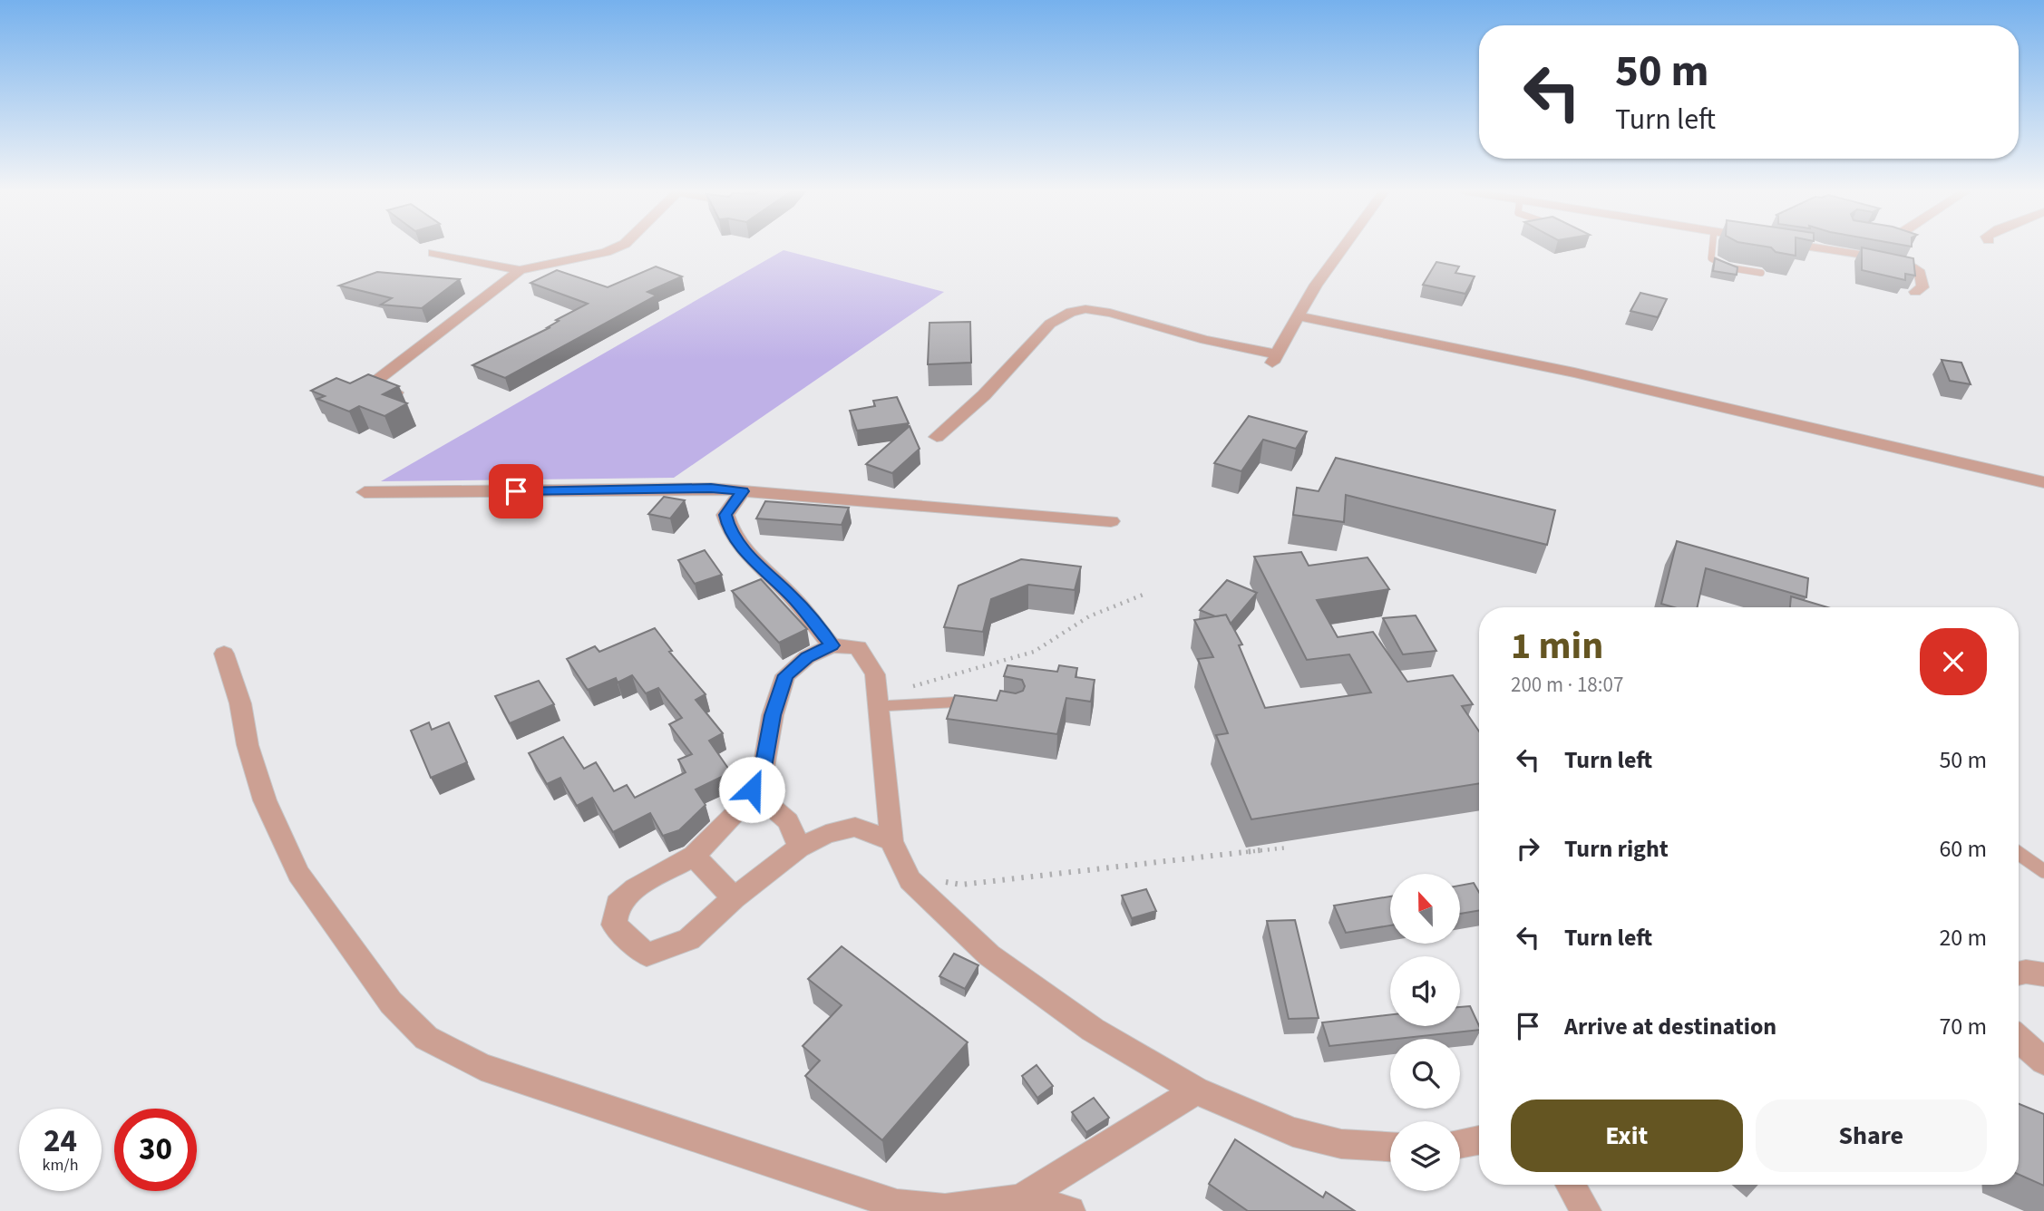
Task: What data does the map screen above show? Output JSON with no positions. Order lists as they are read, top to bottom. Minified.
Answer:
{"north":"top","page":{"turn":["50 m","Turn left"],"heading":["1 min","200 m · 18:07"],"list":[{"name":"Turn left","value":"50 m"},{"name":"Turn right","value":"60 m"},{"name":"Turn left","value":"20 m"},{"name":"Arrive at destination","value":"70 m"}],"buttons":["Exit","Share"],"speed":"24 km/h","limit":"30"}}
